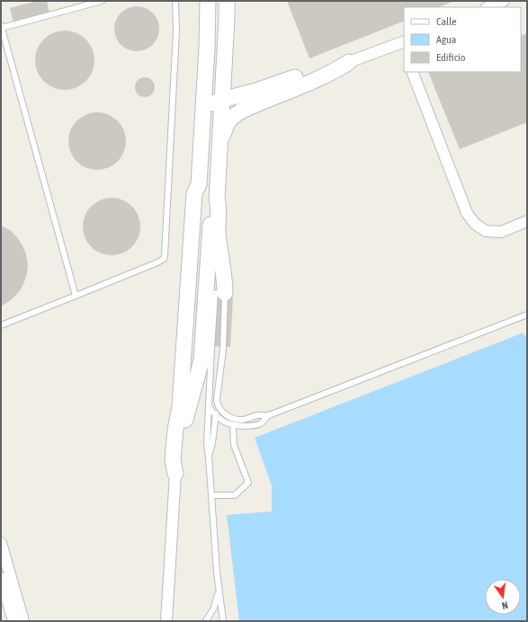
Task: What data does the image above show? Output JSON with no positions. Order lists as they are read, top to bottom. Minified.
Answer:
{"legend":["Calle","Agua","Edificio"],"north":"bottom"}
